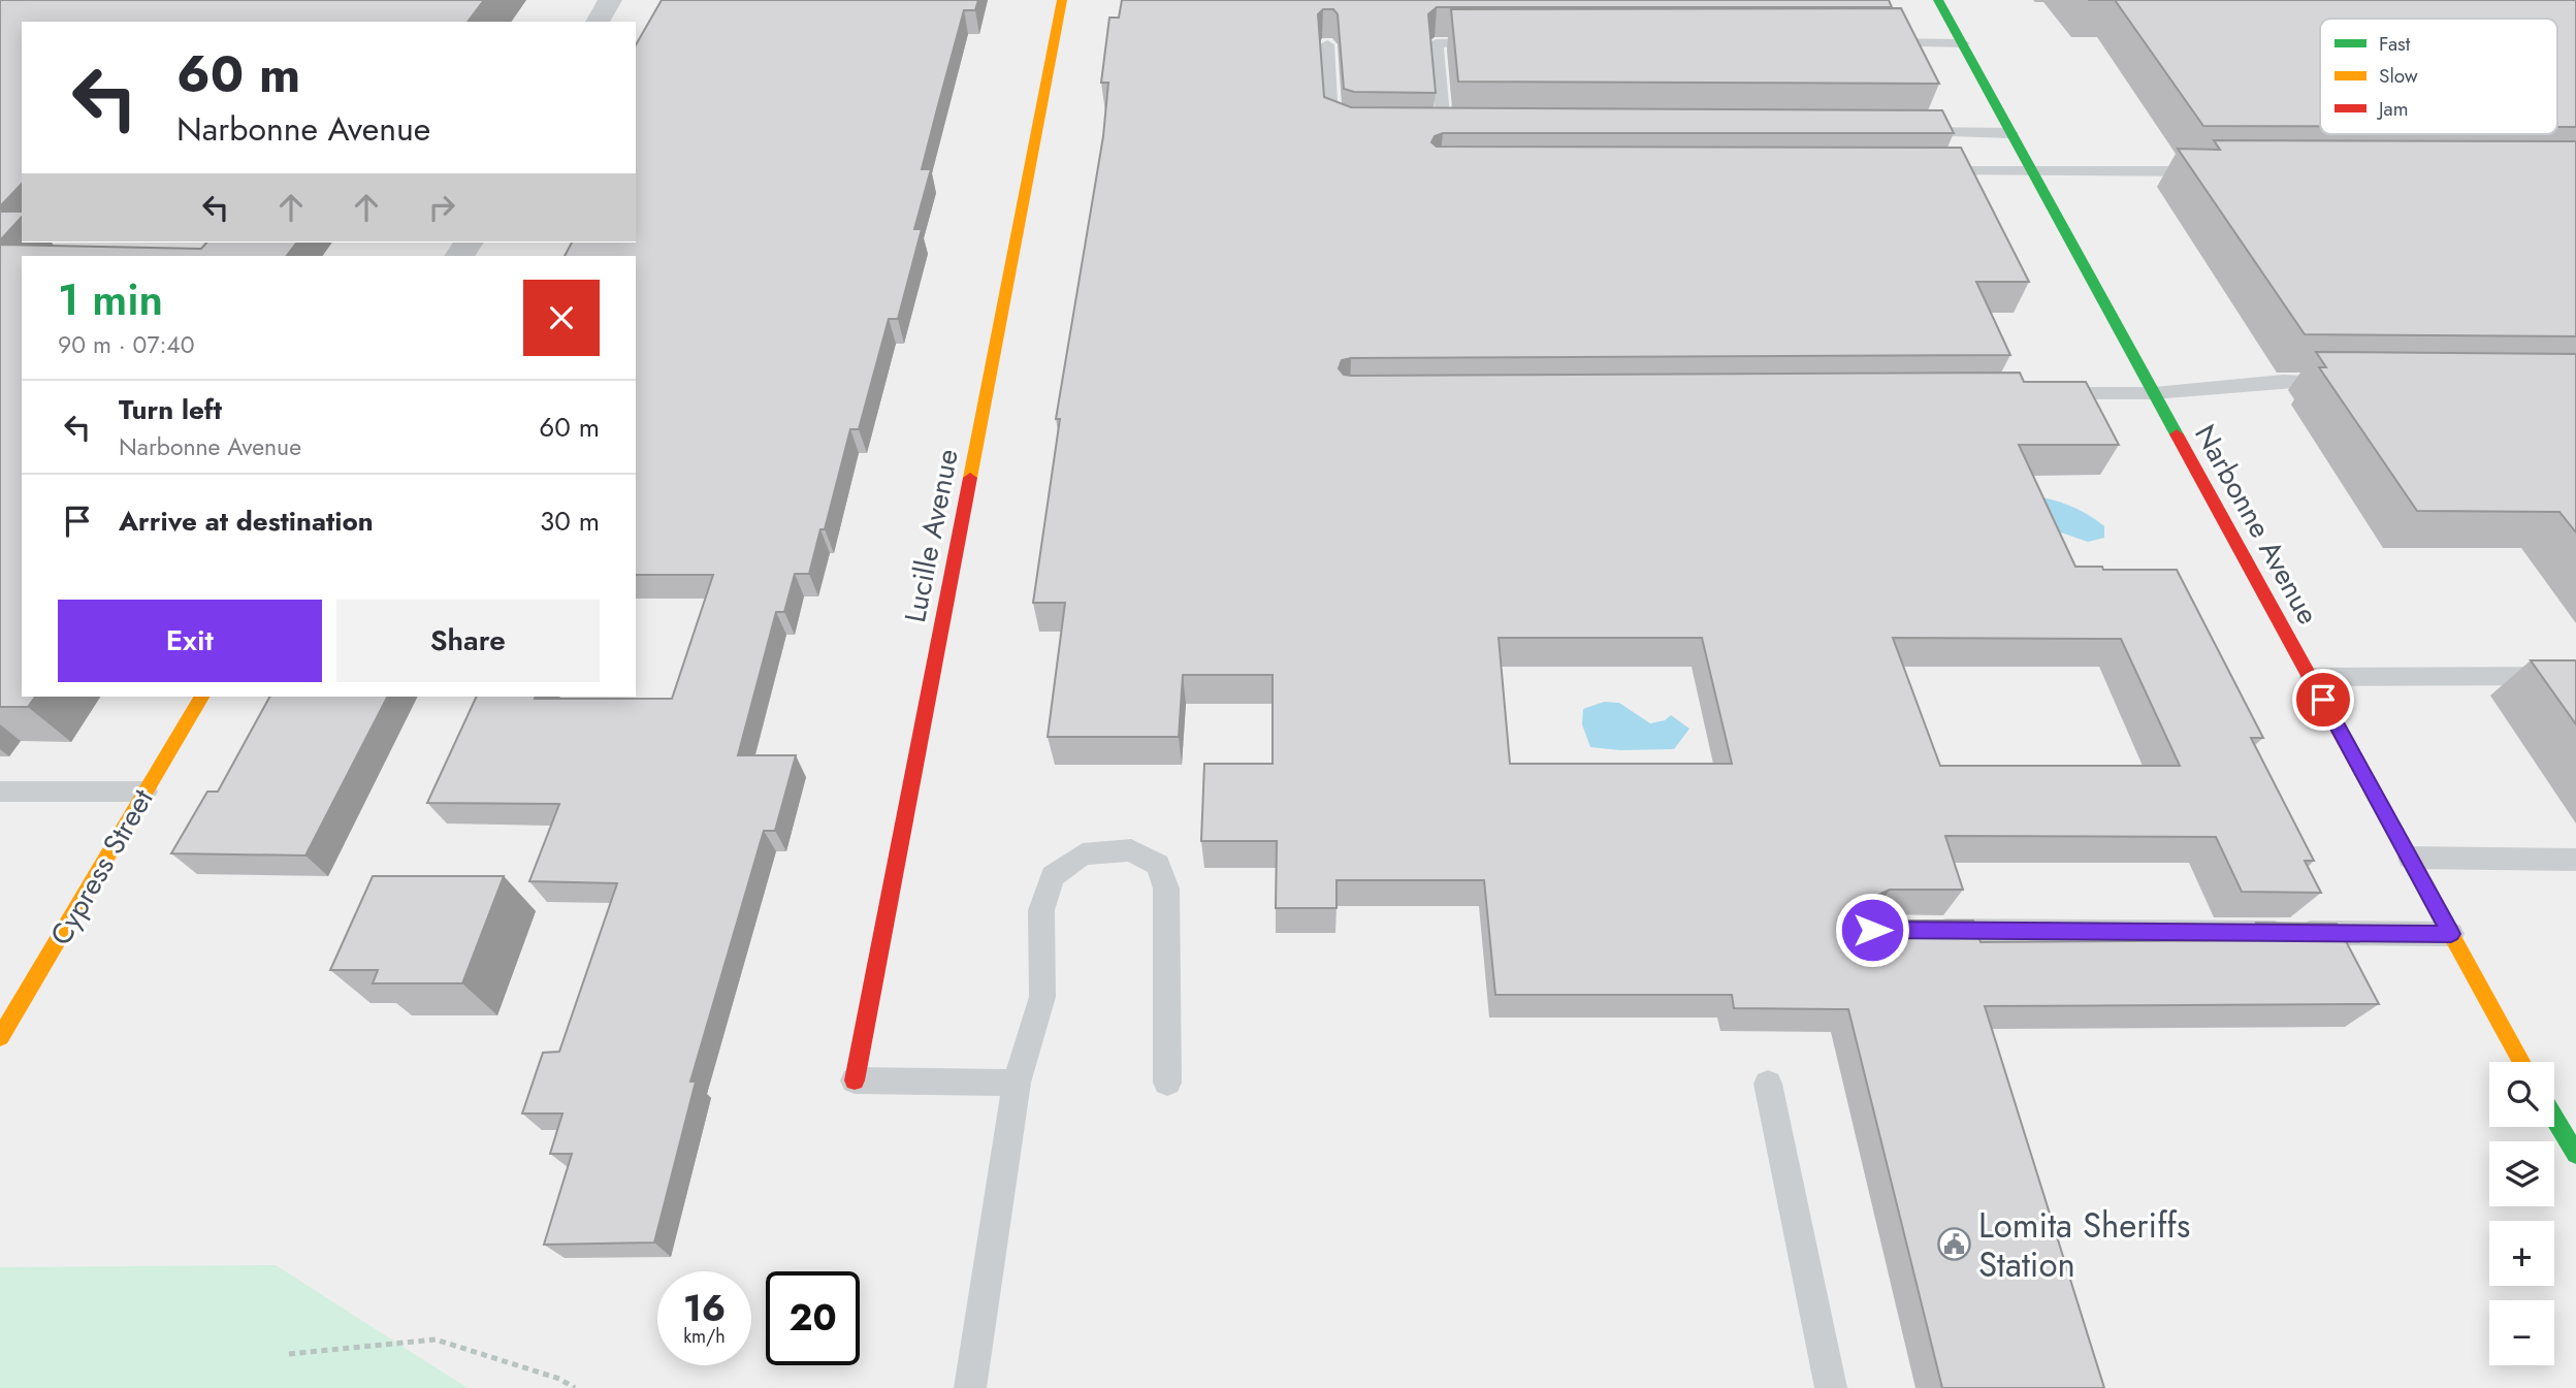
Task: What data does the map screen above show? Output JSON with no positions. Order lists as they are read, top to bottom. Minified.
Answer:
{"streets":{"street":["Narbonne Avenue","Lucille Avenue","Cypress Street"]},"places":{"public building":["Lomita Sheriffs Station"]},"legend":["Fast","Slow","Jam"],"page":{"turn":["60 m","Narbonne Avenue"],"heading":["1 min","90 m · 07:40"],"list":[{"name":"Turn left","note":"Narbonne Avenue","value":"60 m"},{"name":"Arrive at destination","value":"30 m"}],"buttons":["Exit","Share"],"map_buttons":["+","−"],"speed":"16 km/h","limit":"20"}}
